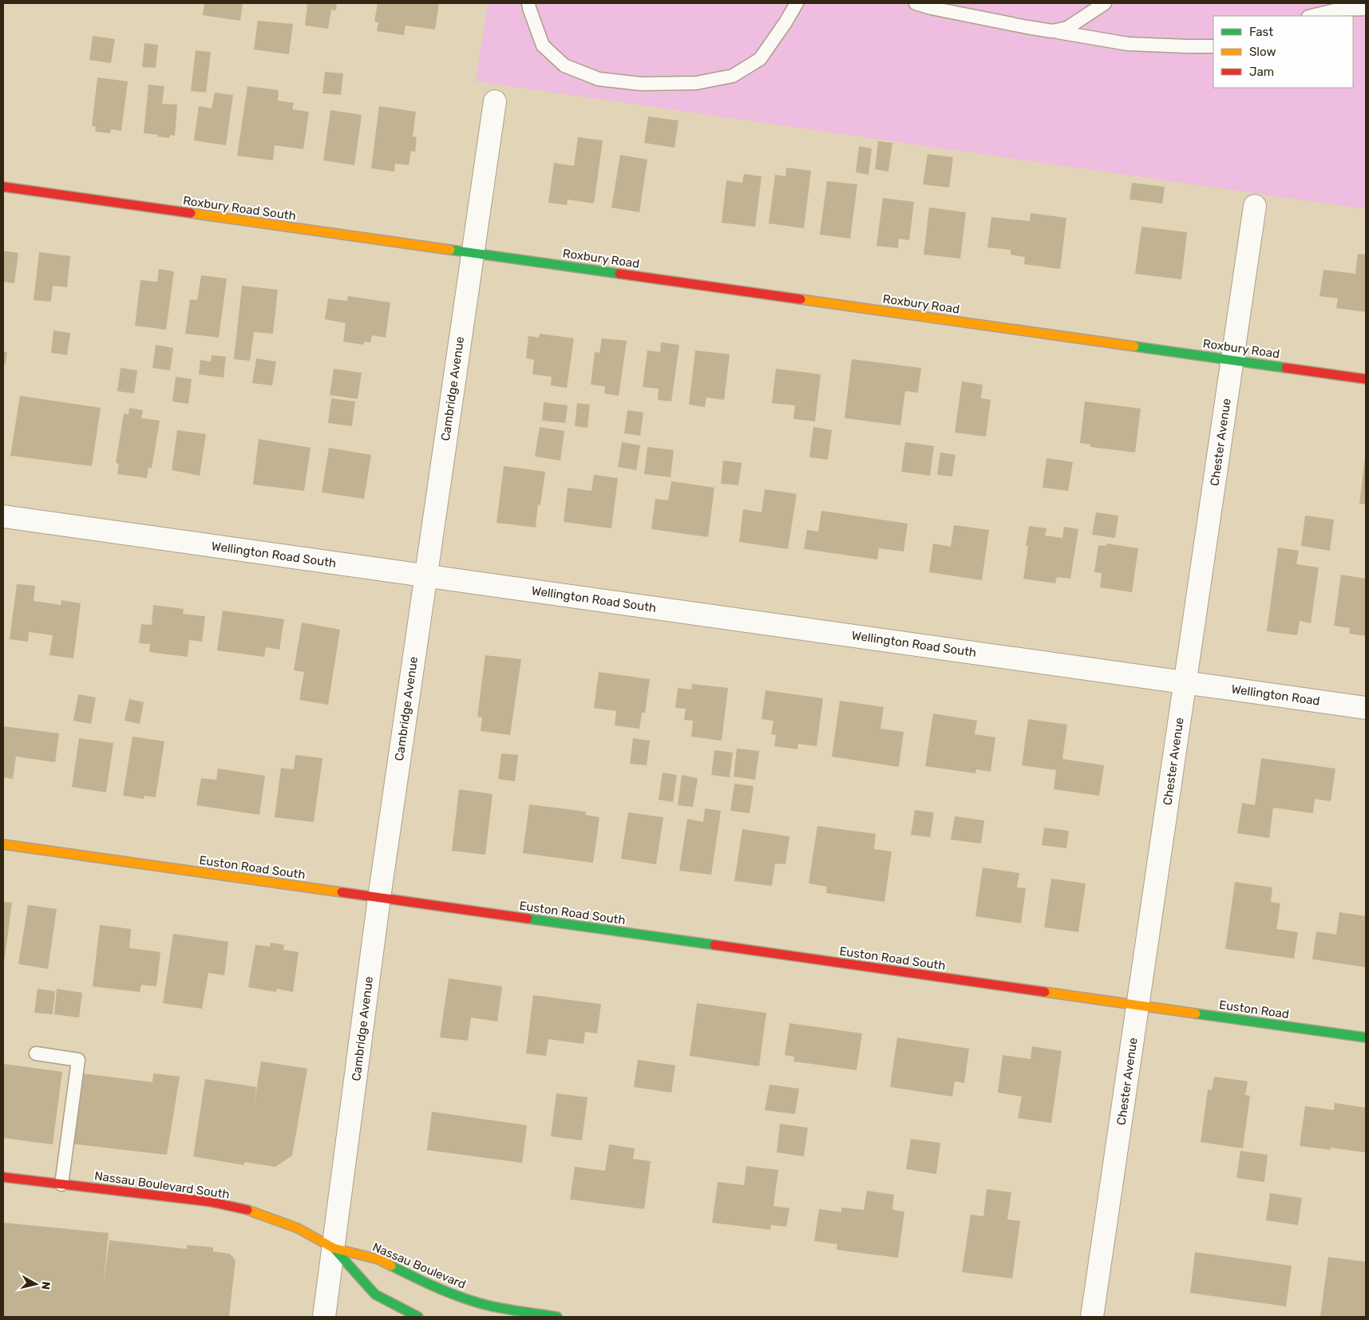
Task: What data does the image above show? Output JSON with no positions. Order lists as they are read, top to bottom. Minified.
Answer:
{"streets":{"street":["Roxbury Road South","Roxbury Road","Cambridge Avenue","Chester Avenue","Wellington Road South","Wellington Road","Euston Road South","Euston Road","Nassau Boulevard South","Nassau Boulevard"]},"crossings":[["Roxbury Road South","Roxbury Road"],["Roxbury Road South","Cambridge Avenue"],["Roxbury Road","Cambridge Avenue"],["Roxbury Road","Chester Avenue"],["Cambridge Avenue","Wellington Road South"],["Cambridge Avenue","Euston Road South"],["Cambridge Avenue","Nassau Boulevard South"],["Cambridge Avenue","Nassau Boulevard"],["Chester Avenue","Wellington Road South"],["Chester Avenue","Wellington Road"],["Chester Avenue","Euston Road South"],["Chester Avenue","Euston Road"],["Wellington Road South","Wellington Road"],["Euston Road South","Euston Road"],["Nassau Boulevard South","Nassau Boulevard"]],"legend":["Fast","Slow","Jam"],"north":"right"}
